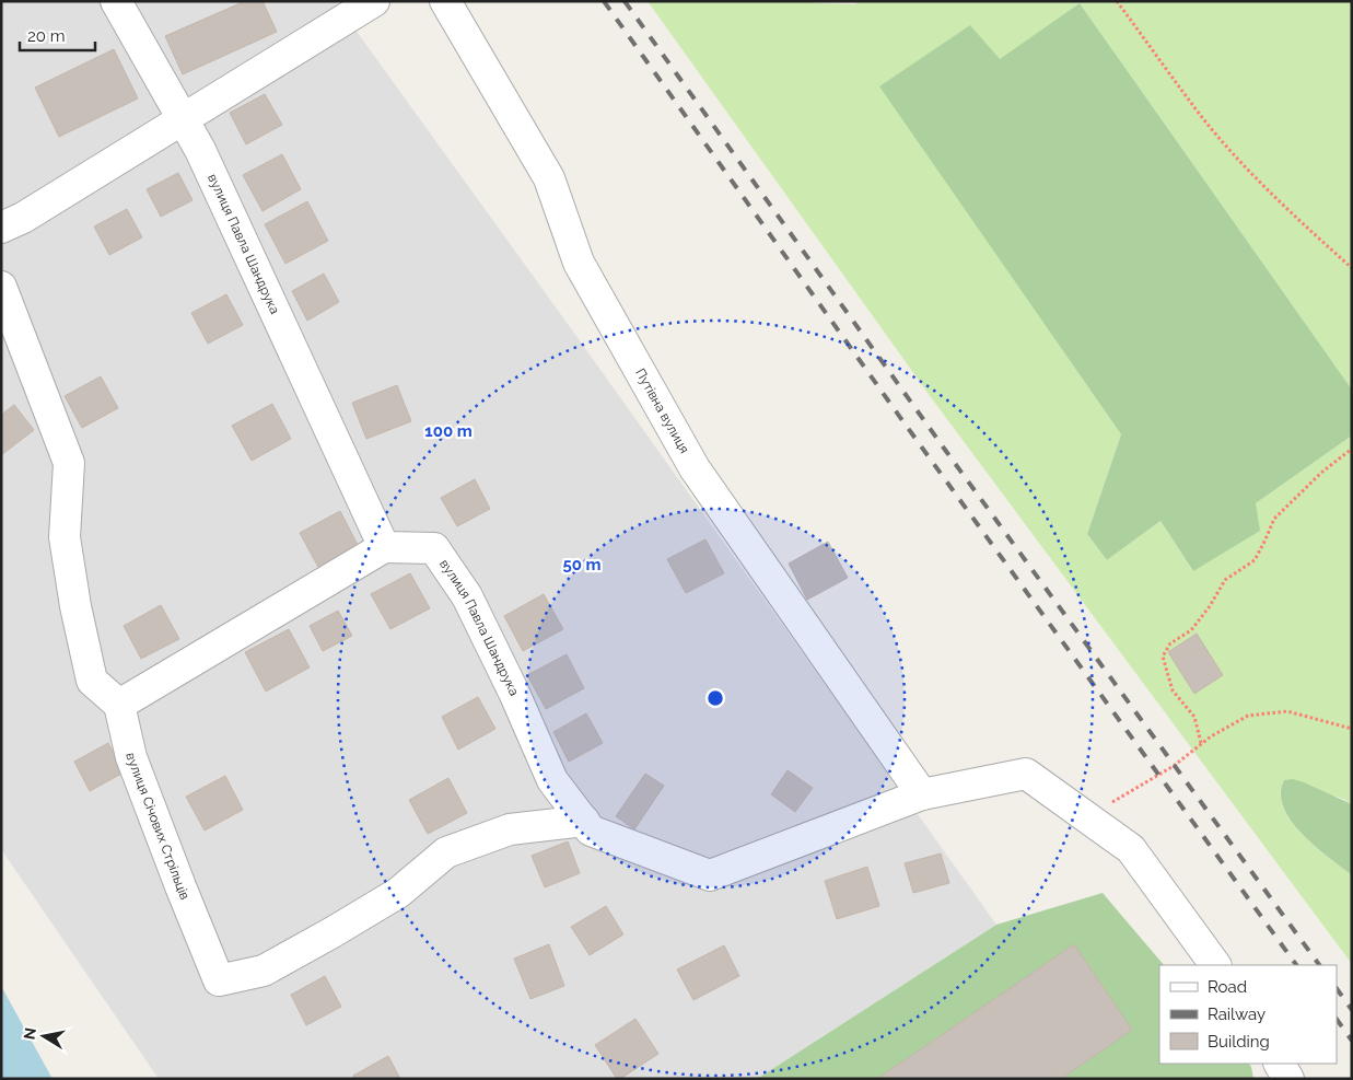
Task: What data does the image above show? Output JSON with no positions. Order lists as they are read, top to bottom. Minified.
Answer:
{"streets":{"street":["вулиця Павла Шандрука","Путівна вулиця","вулиця Січових Стрільців"]},"crossings":[["вулиця Павла Шандрука","Путівна вулиця"],["вулиця Павла Шандрука","вулиця Січових Стрільців"]],"legend":["Road","Railway","Building"],"scale_bar":"20 m","north":"left","rings":["100 m","50 m"]}
